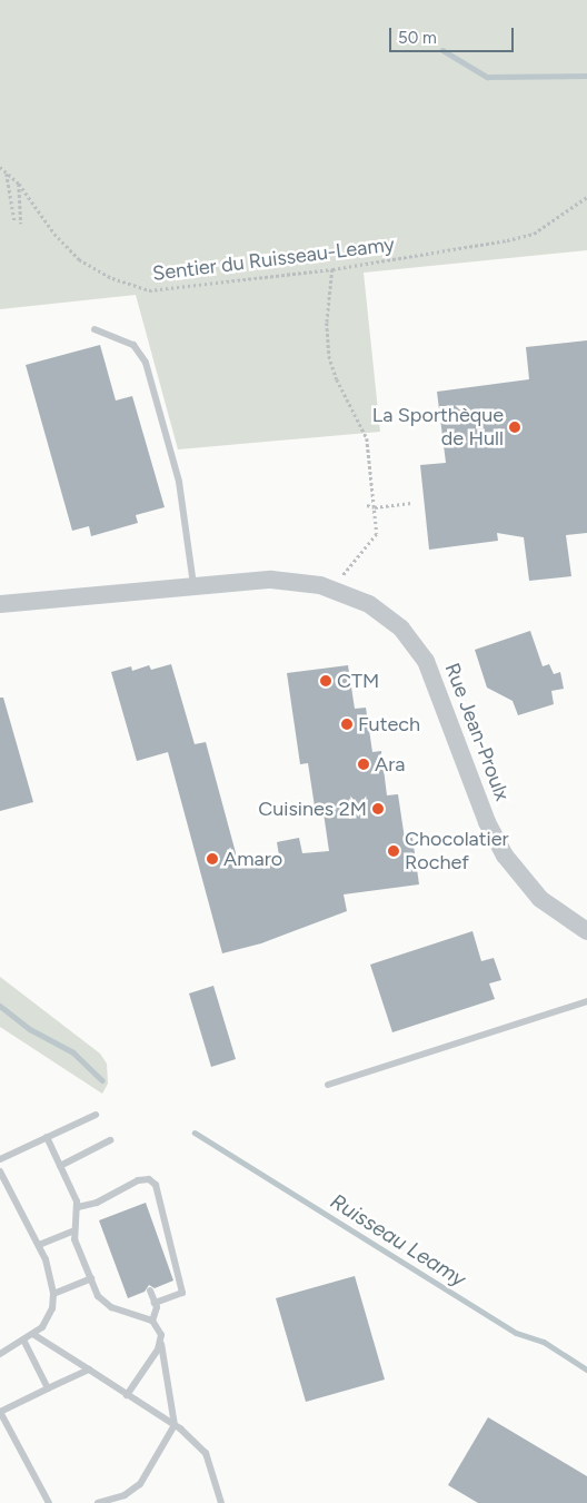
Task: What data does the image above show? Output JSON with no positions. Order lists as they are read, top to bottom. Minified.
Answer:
{"streets":{"street":["Rue Jean-Proulx"],"path":["Sentier du Ruisseau-Leamy"]},"water":["Ruisseau Leamy"],"places":["La Sporthèque de Hull","CTM","Futech","Ara","Cuisines 2M","Chocolatier Rochef","Amaro"],"scale_bar":"50 m"}
